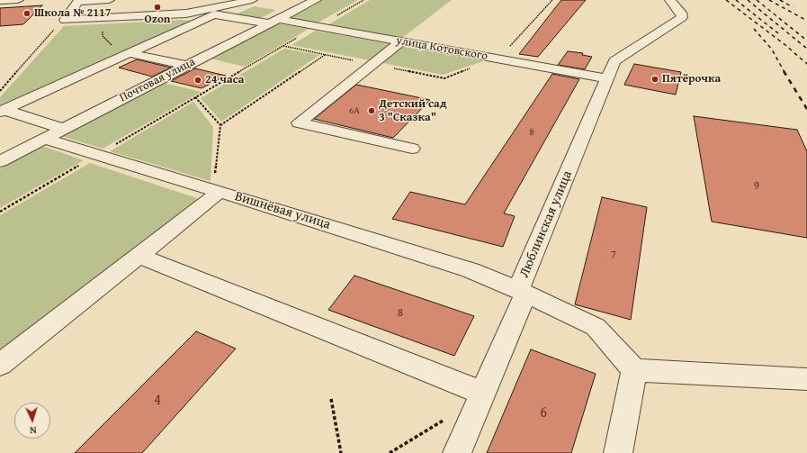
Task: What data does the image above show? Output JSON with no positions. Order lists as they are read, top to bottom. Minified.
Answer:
{"streets":{"street":["улица Котовского","Почтовая улица","Вишнёвая улица","Люблинская улица"]},"crossings":[["улица Котовского","Почтовая улица"],["улица Котовского","Люблинская улица"],["Почтовая улица","Вишнёвая улица"],["Вишнёвая улица","Люблинская улица"]],"places":["Ozon","Школа № 2117","Пятёрочка","24 часа","Детский сад 3 \"Сказка\""],"house_numbers":["6А","8","9","7","8","4","6"],"north":"bottom"}
